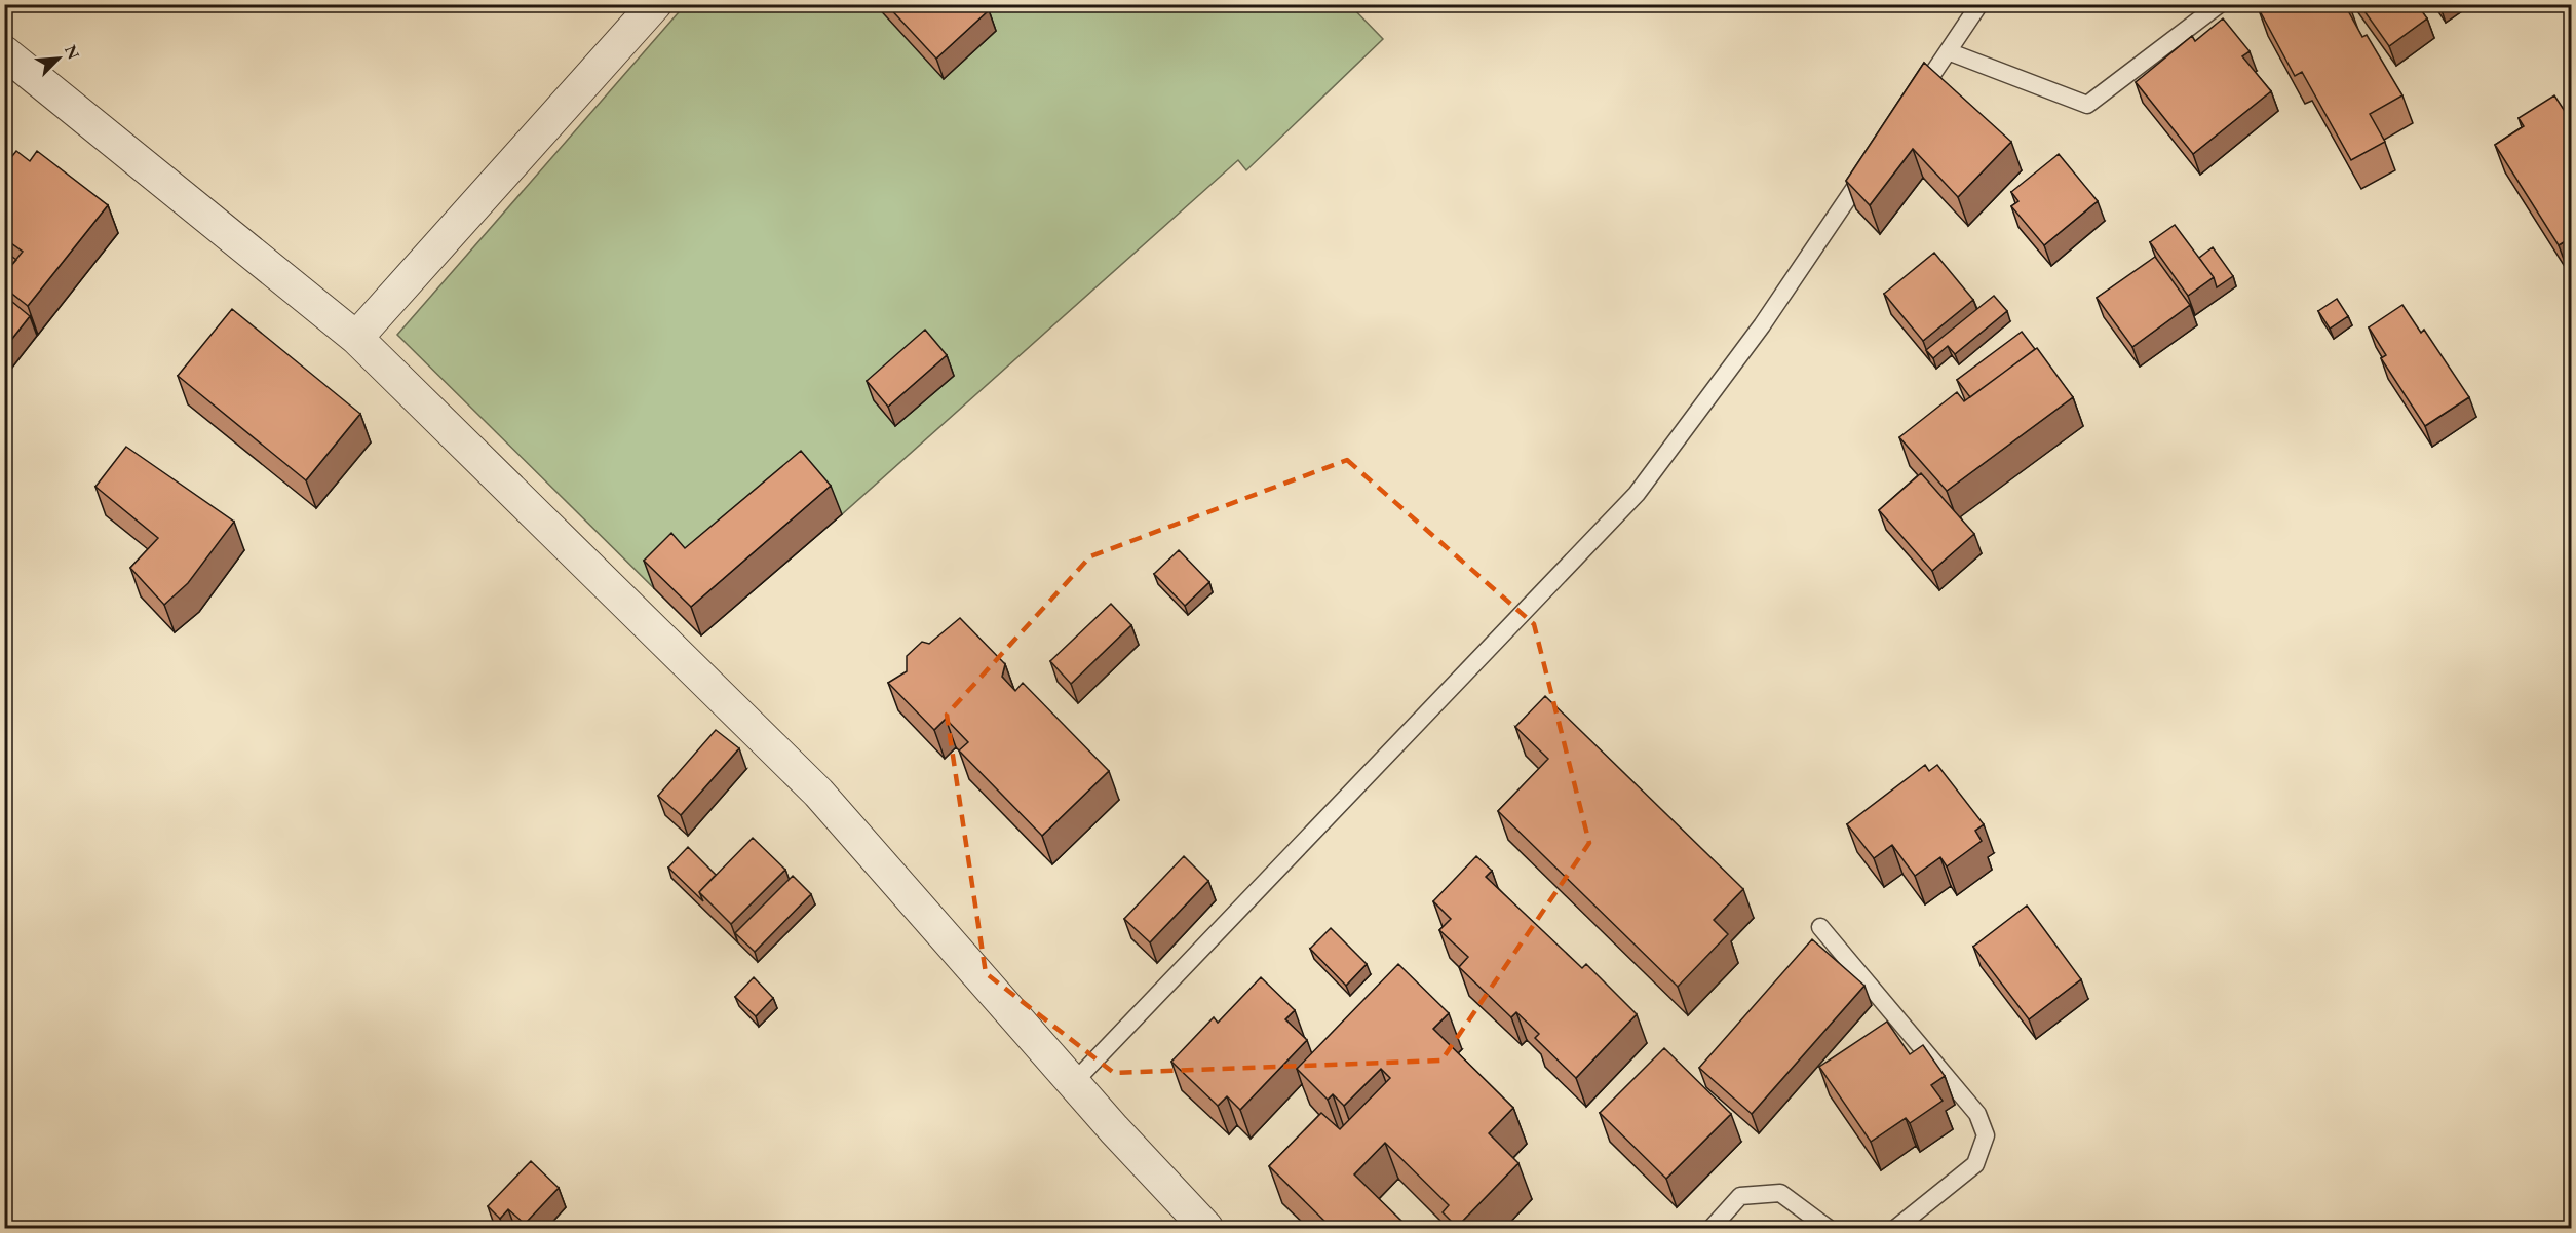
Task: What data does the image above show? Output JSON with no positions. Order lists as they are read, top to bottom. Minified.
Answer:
{"north":"top right"}
